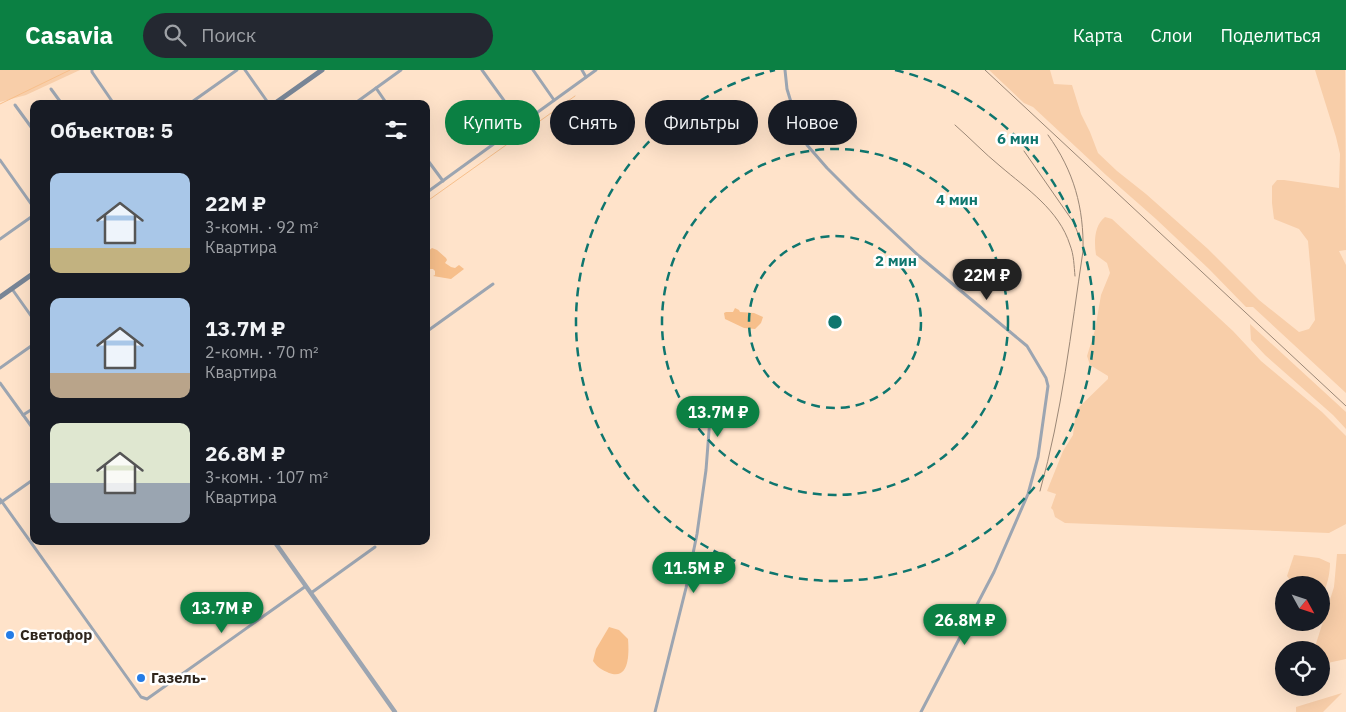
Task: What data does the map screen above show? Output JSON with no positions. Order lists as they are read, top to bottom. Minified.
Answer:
{"places":["Светофор","Газель-"],"north":"bottom right","page":{"header":"Casavia","search":"Поиск","nav":["Карта","Слои","Поделиться"],"chip":["Купить","Снять","Фильтры","Новое"],"heading":"Объектов: 5","list":[{"name":"22M ₽","note":"3-комн. · 92 m² · Квартира"},{"name":"13.7M ₽","note":"2-комн. · 70 m² · Квартира"},{"name":"26.8M ₽","note":"3-комн. · 107 m² · Квартира"}],"price":["22M ₽","13.7M ₽","11.5M ₽","13.7M ₽","26.8M ₽"]},"rings":["6 мин","4 мин","2 мин"]}
